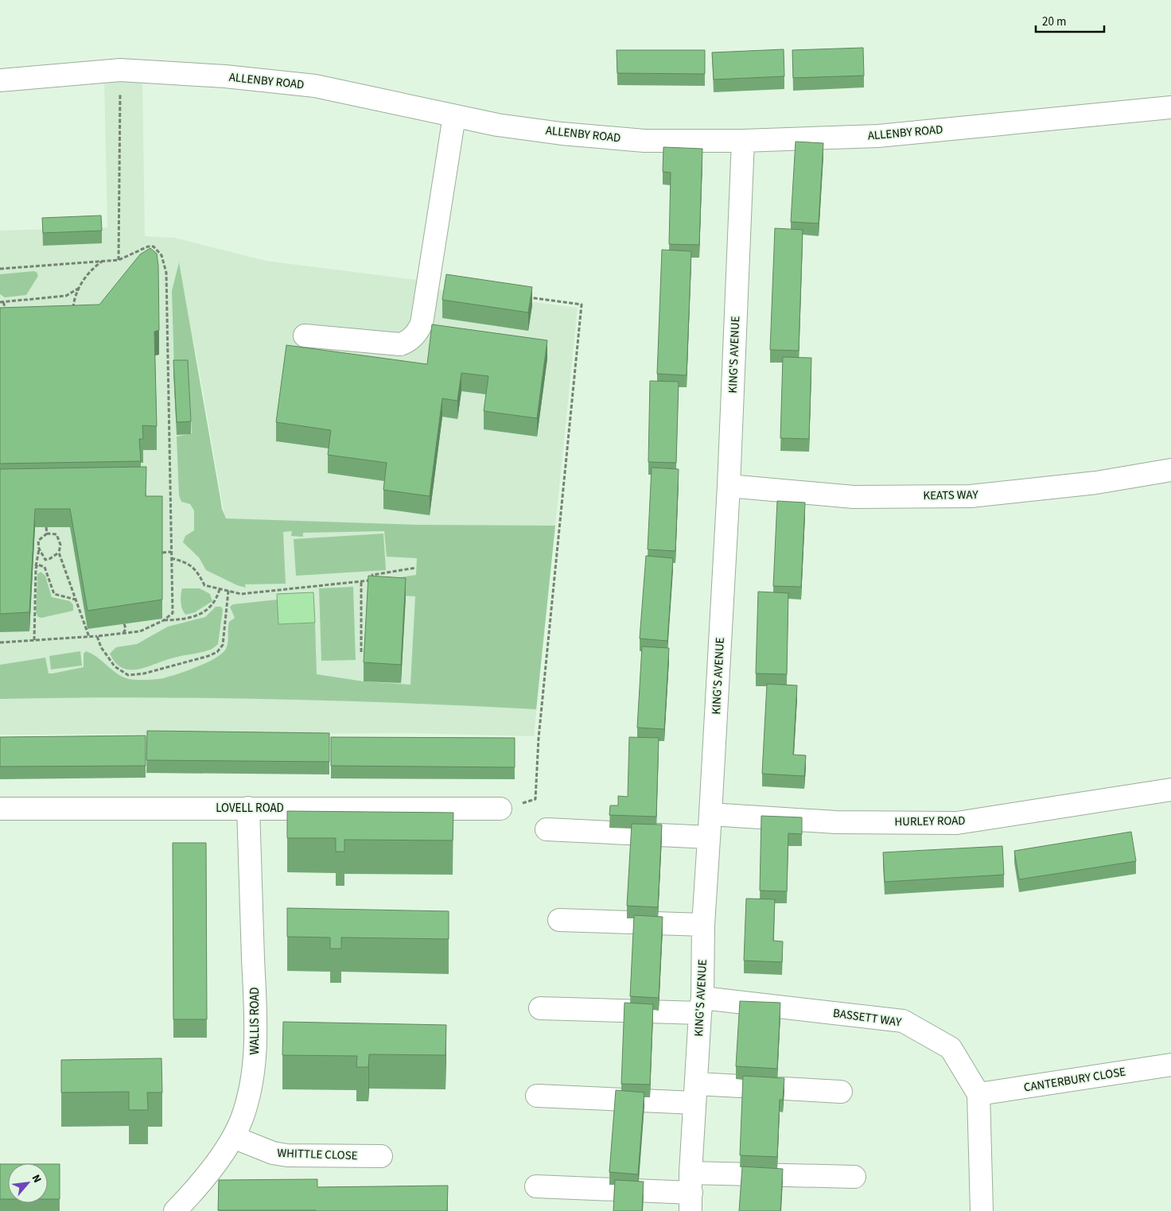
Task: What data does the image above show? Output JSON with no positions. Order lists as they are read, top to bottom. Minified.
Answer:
{"streets":{"street":["ALLENBY ROAD","KING'S AVENUE","KEATS WAY","LOVELL ROAD","HURLEY ROAD","BASSETT WAY","WALLIS ROAD","CANTERBURY CLOSE","WHITTLE CLOSE"]},"crossings":[["ALLENBY ROAD","KING'S AVENUE"],["KING'S AVENUE","KEATS WAY"],["KING'S AVENUE","HURLEY ROAD"],["KING'S AVENUE","BASSETT WAY"],["LOVELL ROAD","WALLIS ROAD"],["BASSETT WAY","CANTERBURY CLOSE"],["WALLIS ROAD","WHITTLE CLOSE"]],"scale_bar":"20 m","north":"top right"}
